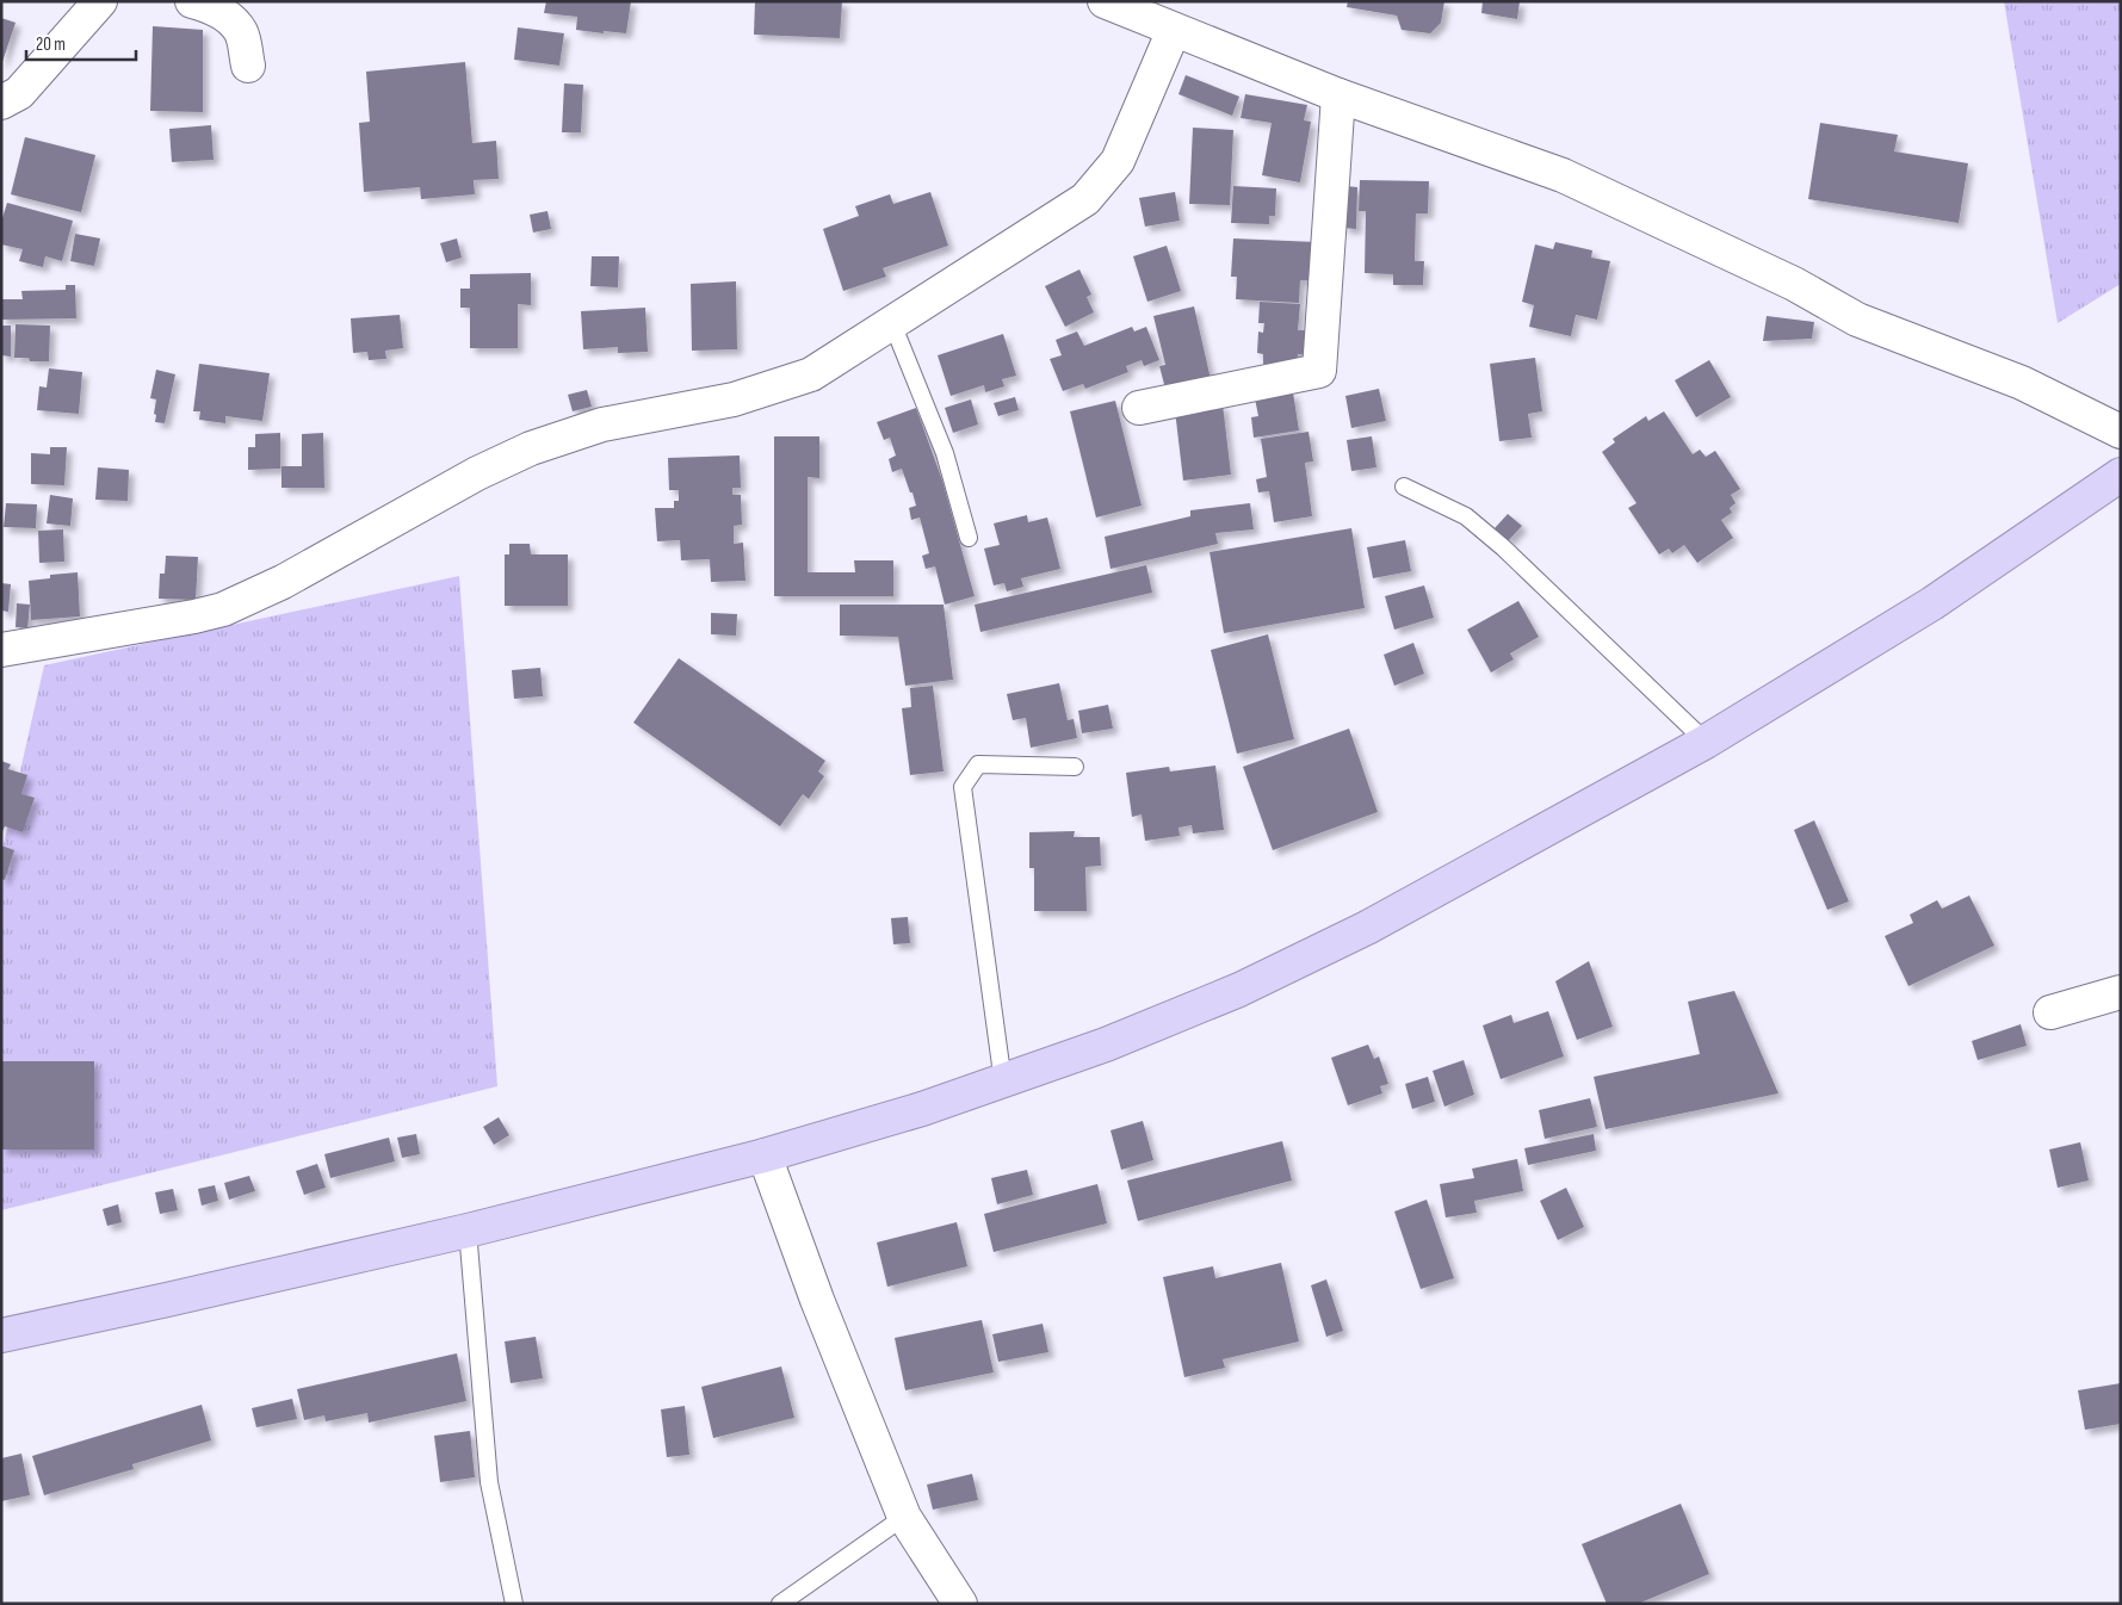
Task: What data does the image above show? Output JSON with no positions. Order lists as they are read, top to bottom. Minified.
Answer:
{"scale_bar":"20 m"}
